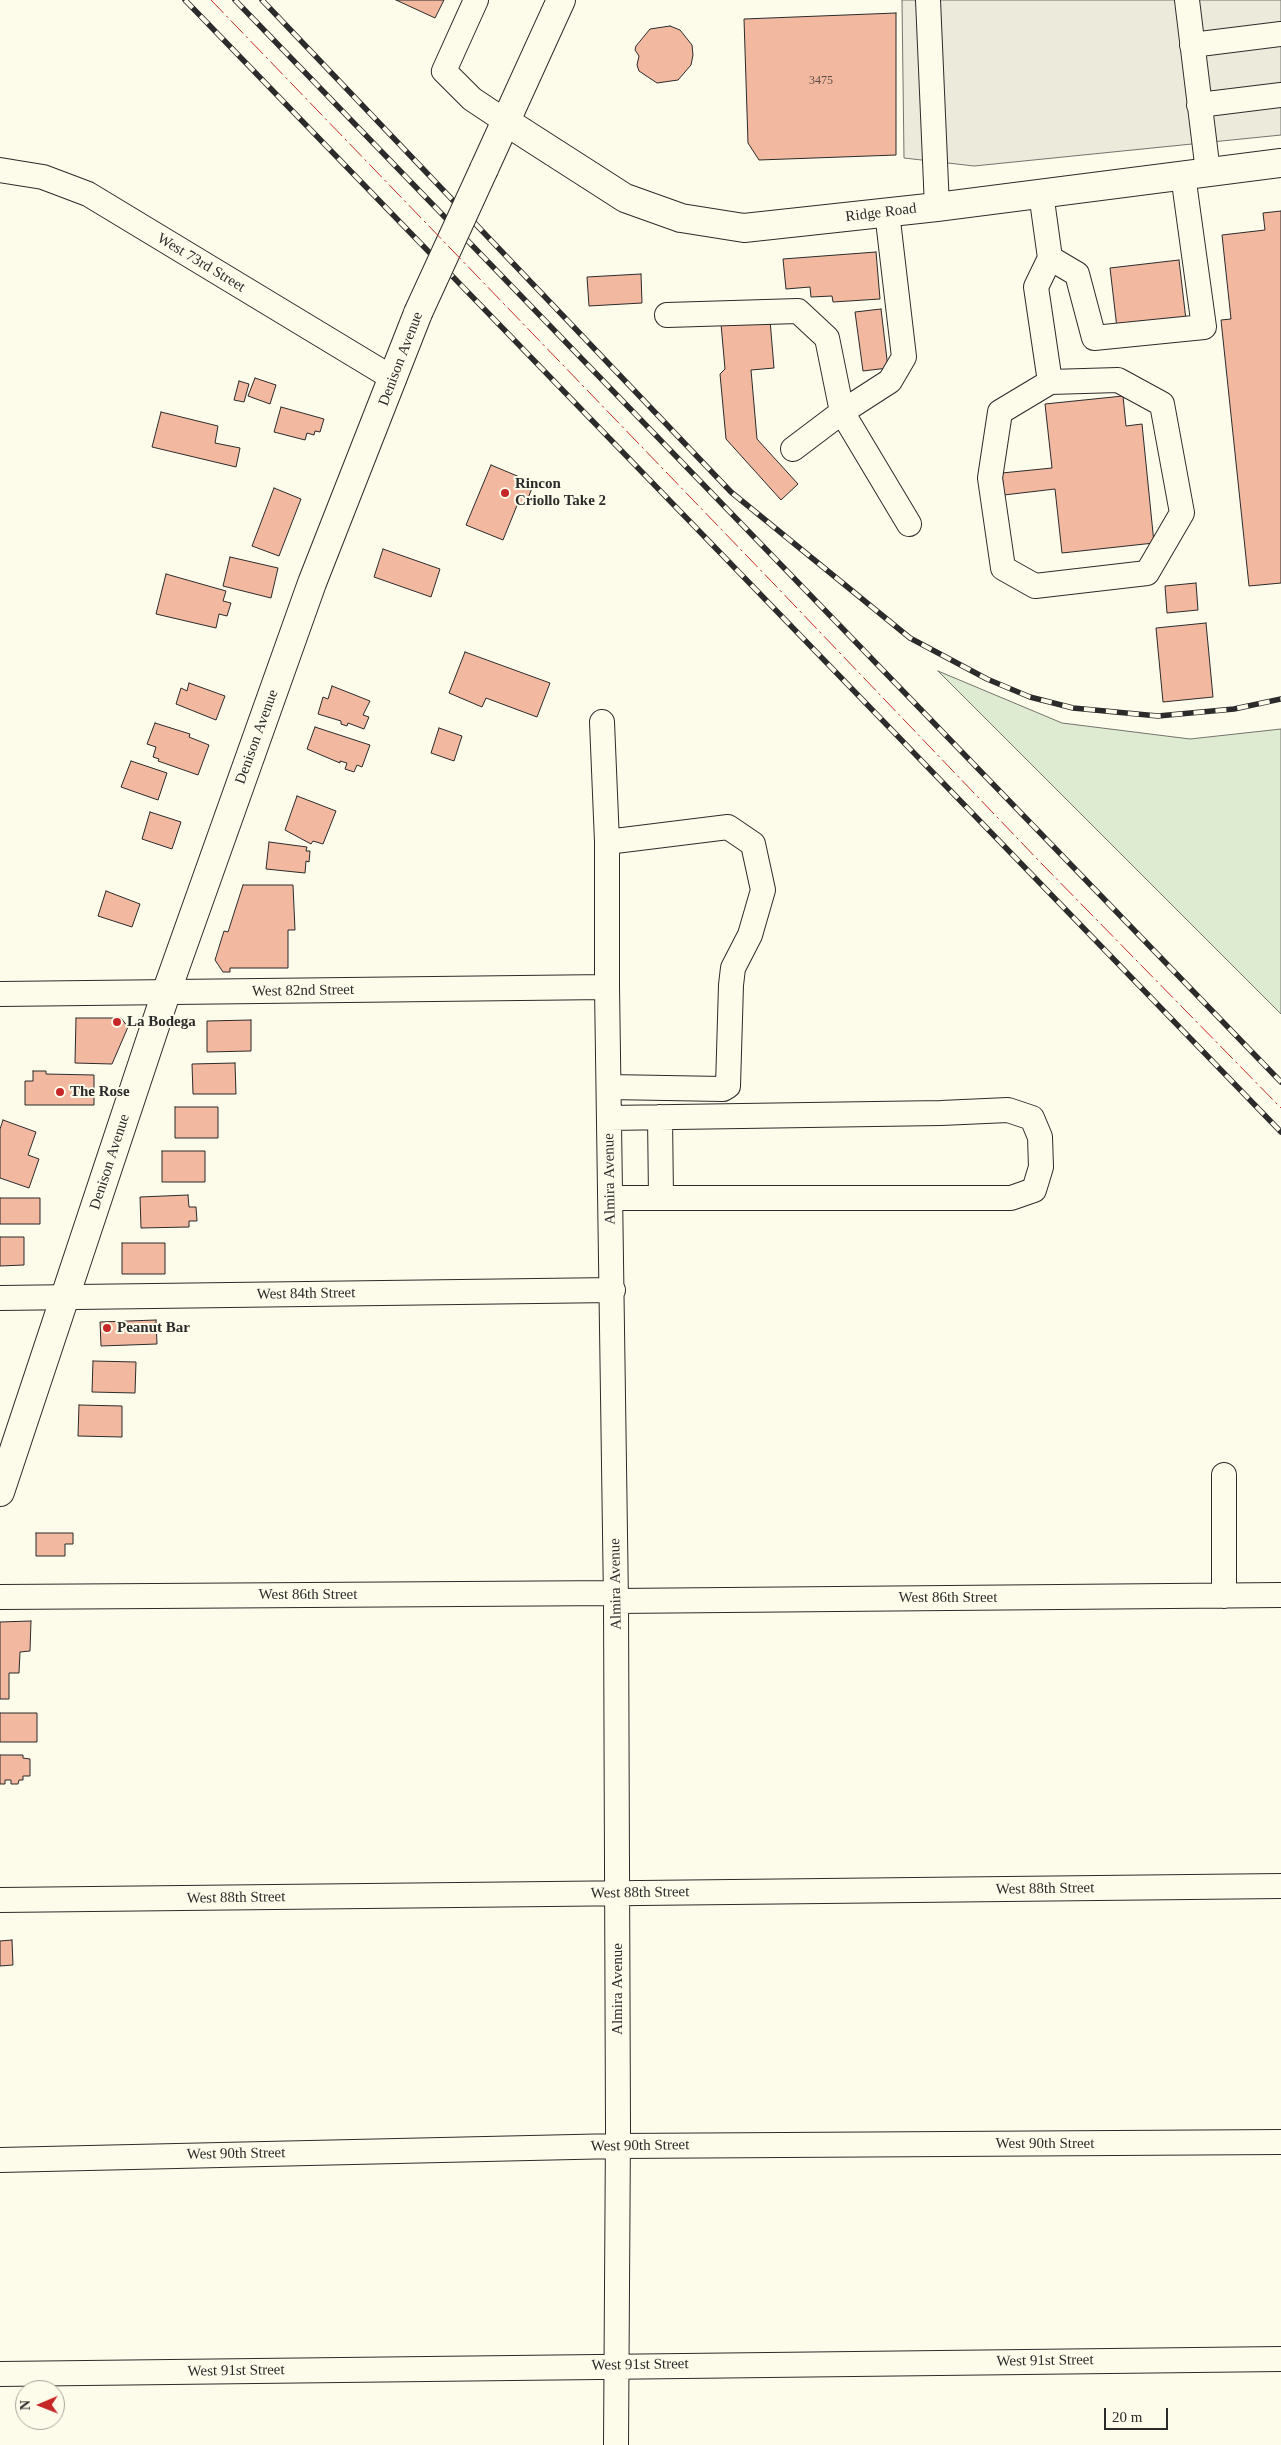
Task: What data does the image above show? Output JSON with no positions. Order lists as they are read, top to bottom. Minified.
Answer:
{"streets":{"main road":["Ridge Road","Denison Avenue"],"street":["West 73rd Street","West 82nd Street","Almira Avenue","West 84th Street","West 86th Street","West 88th Street","West 90th Street","West 91st Street"]},"crossings":[["Ridge Road","Denison Avenue"],["West 73rd Street","Denison Avenue"],["Denison Avenue","West 82nd Street"],["Denison Avenue","West 84th Street"],["West 82nd Street","Almira Avenue"],["Almira Avenue","West 84th Street"],["Almira Avenue","West 86th Street"],["Almira Avenue","West 88th Street"],["Almira Avenue","West 90th Street"],["Almira Avenue","West 91st Street"]],"places":["Rincon Criollo Take 2","La Bodega","The Rose","Peanut Bar"],"house_numbers":["3475"],"scale_bar":"20 m","north":"left"}
